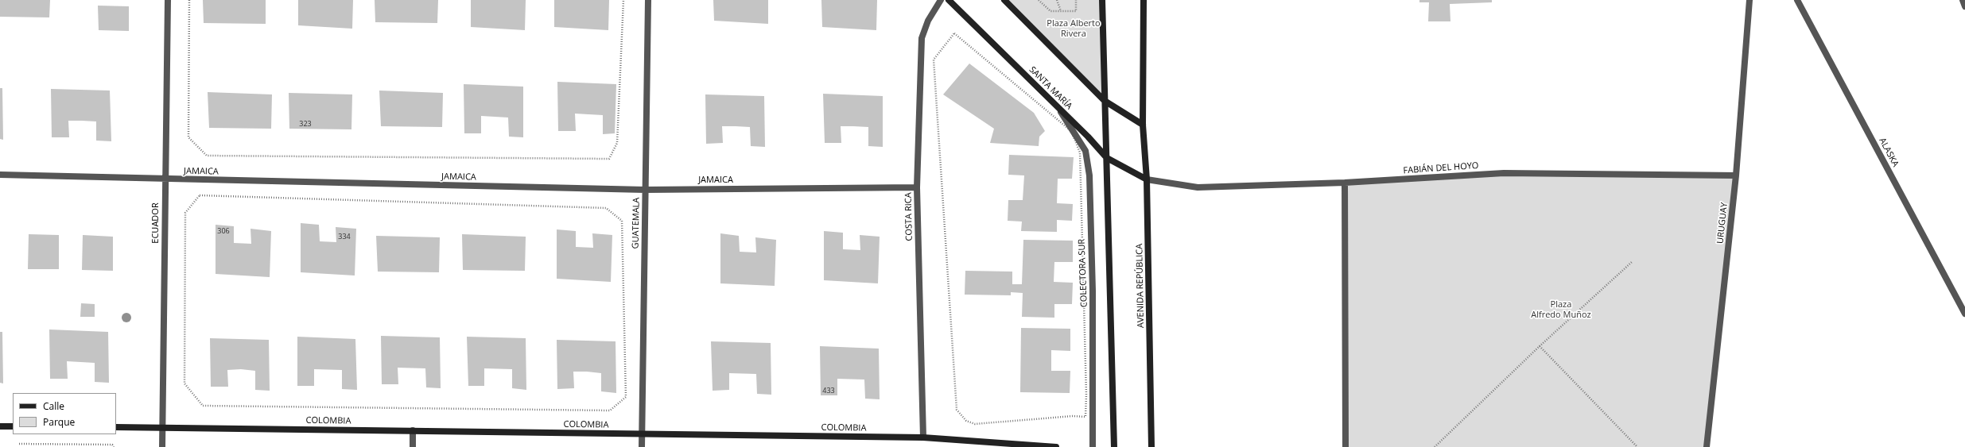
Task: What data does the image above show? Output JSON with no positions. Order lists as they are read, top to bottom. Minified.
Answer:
{"streets":{"street":["SANTA MARÍA","ALASKA","FABIÁN DEL HOYO","JAMAICA","COSTA RICA","ECUADOR","GUATEMALA","URUGUAY","COLECTORA SUR","AVENIDA REPÚBLICA","COLOMBIA"]},"crossings":[["SANTA MARÍA","FABIÁN DEL HOYO"],["SANTA MARÍA","COLECTORA SUR"],["SANTA MARÍA","AVENIDA REPÚBLICA"],["FABIÁN DEL HOYO","URUGUAY"],["FABIÁN DEL HOYO","AVENIDA REPÚBLICA"],["JAMAICA","COSTA RICA"],["JAMAICA","ECUADOR"],["JAMAICA","GUATEMALA"],["COSTA RICA","COLOMBIA"],["ECUADOR","COLOMBIA"],["GUATEMALA","COLOMBIA"]],"parks":["Plaza Alberto Rivera","Plaza Alfredo Muñoz"],"house_numbers":["323","306","334","433"],"legend":["Calle","Parque"]}
